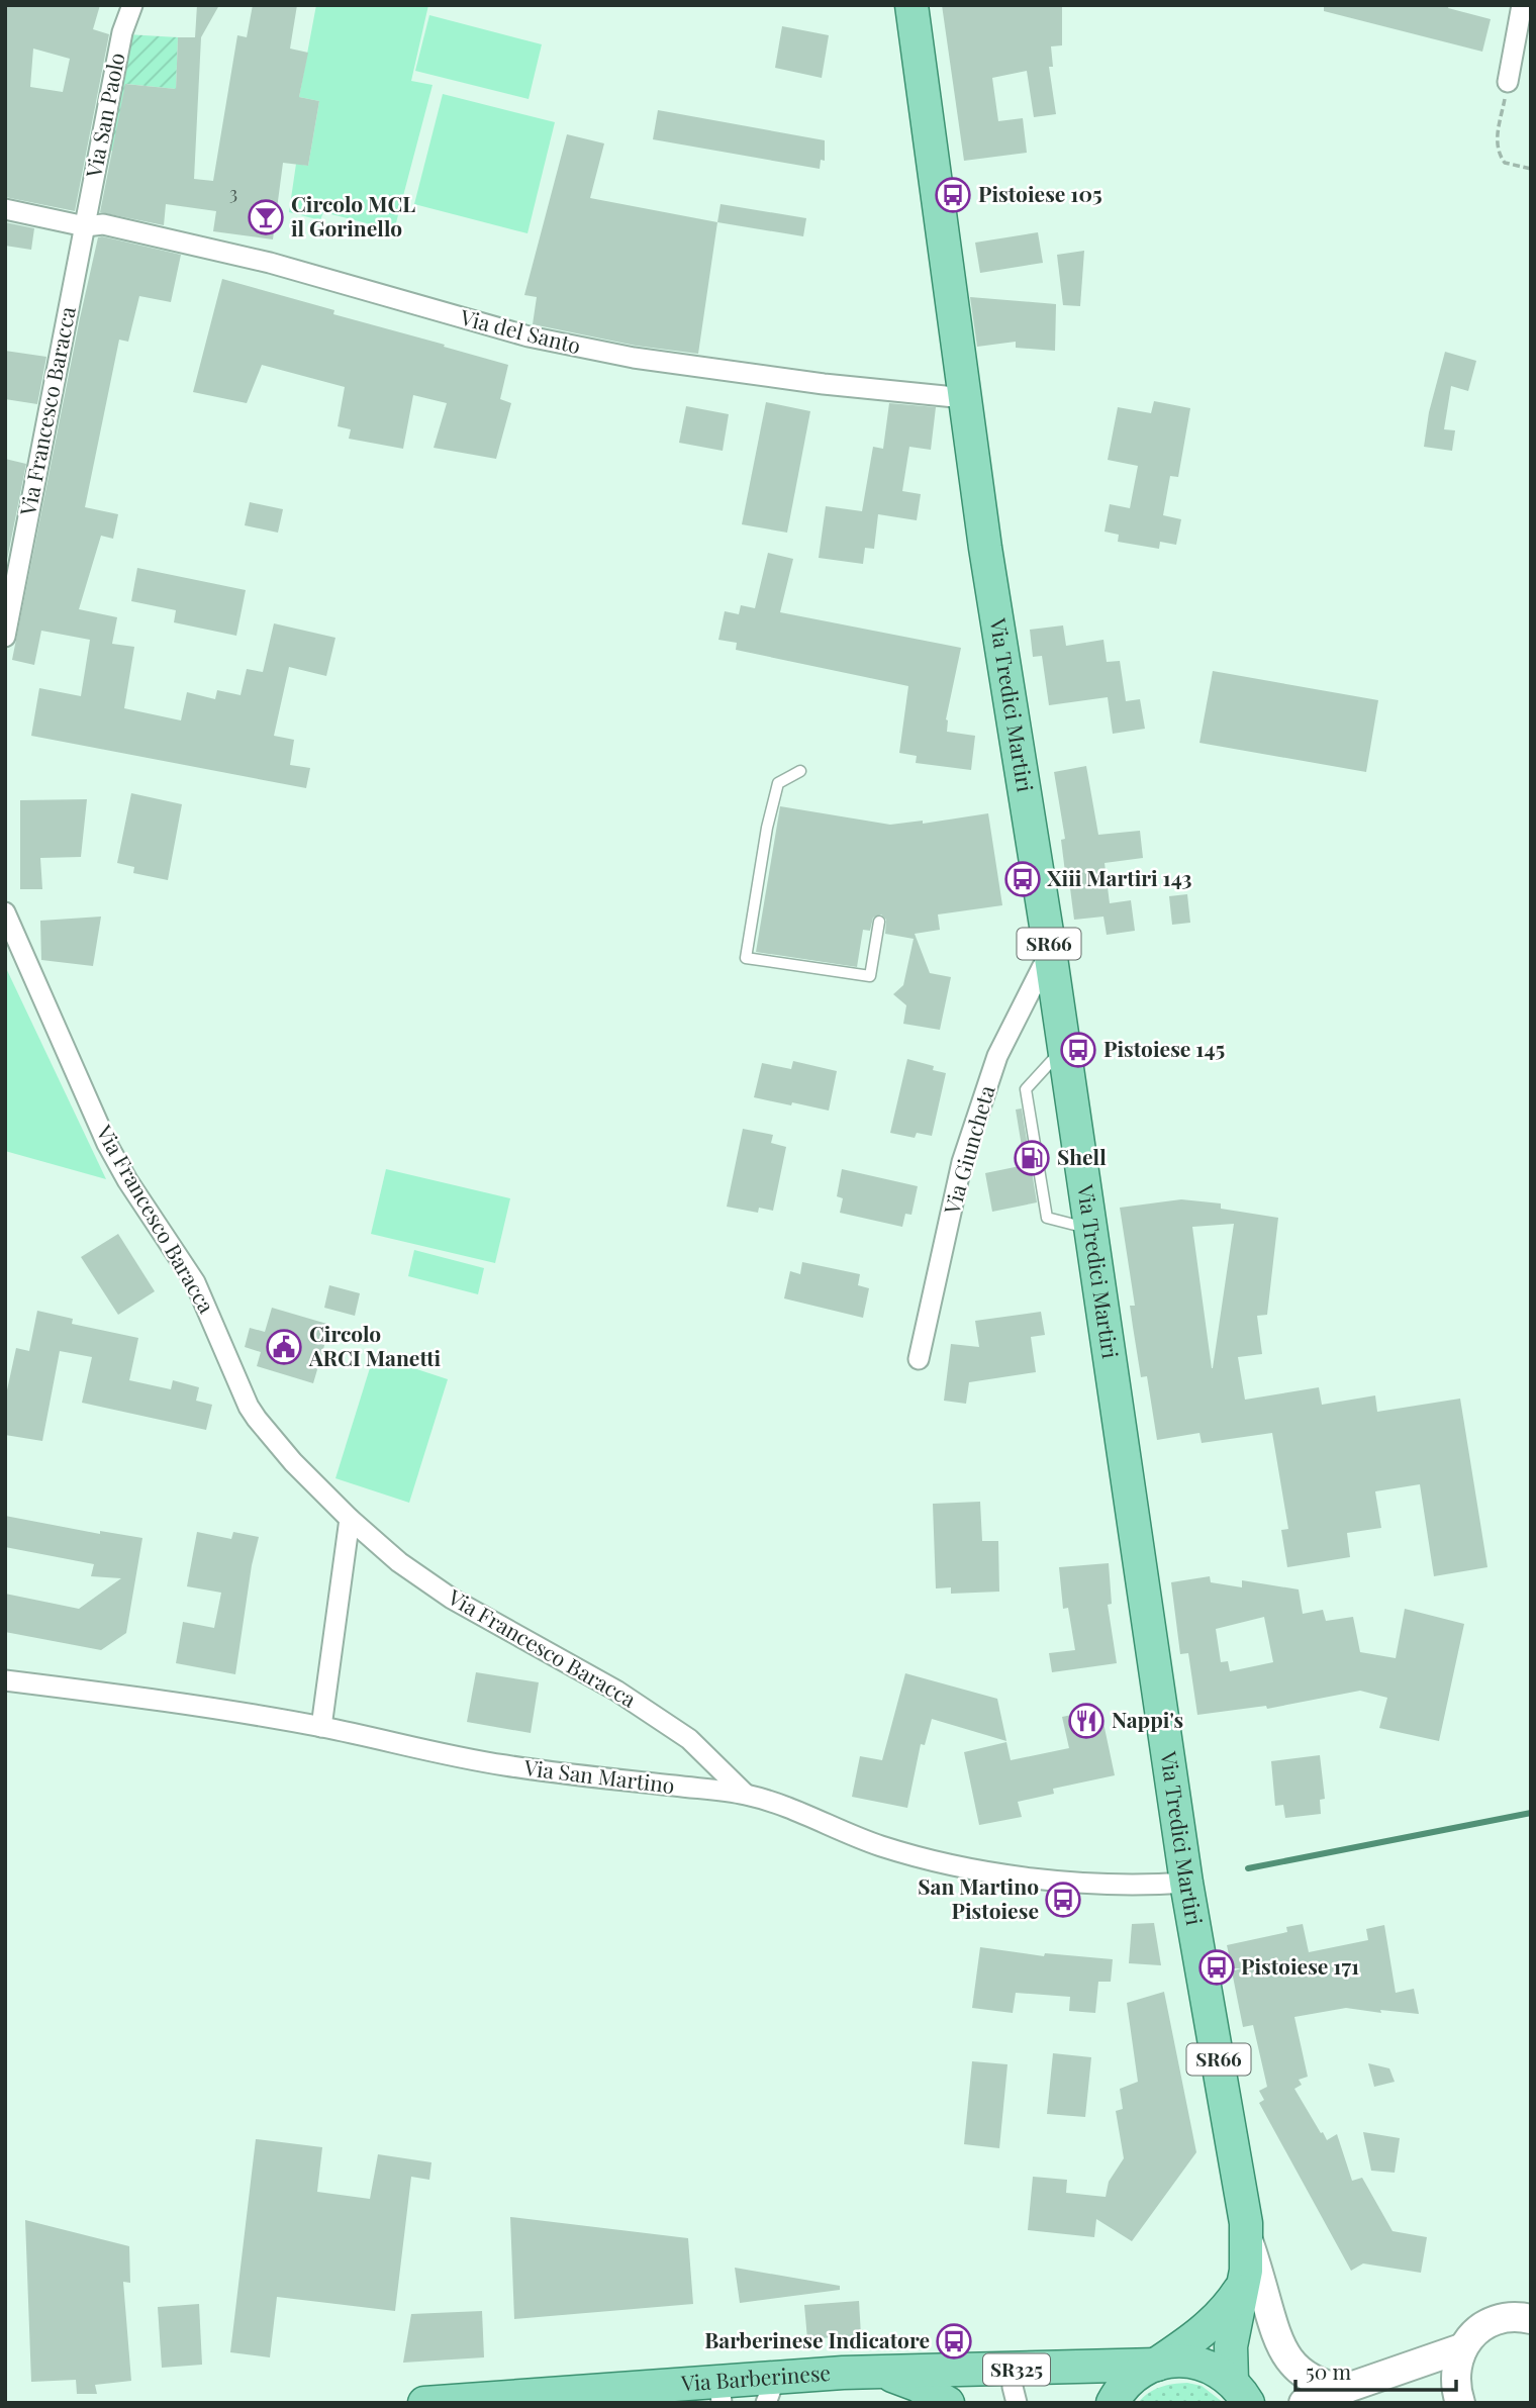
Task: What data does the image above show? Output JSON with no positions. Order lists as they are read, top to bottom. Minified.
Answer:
{"streets":{"main road":["Via Tredici Martiri","SR66","SR325","Via Barberinese"],"street":["Via San Paolo","Via del Santo","Via Francesco Baracca","Via Giuncheta","Via San Martino"]},"crossings":[["Via San Paolo","Via del Santo"],["Via San Paolo","Via Francesco Baracca"],["Via del Santo","Via Francesco Baracca"],["Via del Santo","Via Tredici Martiri"],["Via Francesco Baracca","Via San Martino"],["Via Tredici Martiri","SR66"],["Via Tredici Martiri","Via Giuncheta"],["Via Tredici Martiri","Via San Martino"],["Via Tredici Martiri","Via Barberinese"],["SR66","Via Barberinese"]],"places":{"bus stop":["Pistoiese 105","Xiii Martiri 143","Pistoiese 145","San Martino Pistoiese","Pistoiese 171","Barberinese Indicatore"],"bar":["Circolo MCL il Gorinello"],"fuel station":["Shell"],"public building":["Circolo ARCI Manetti"],"restaurant":["Nappi's"]},"house_numbers":["3"],"scale_bar":"50 m"}
